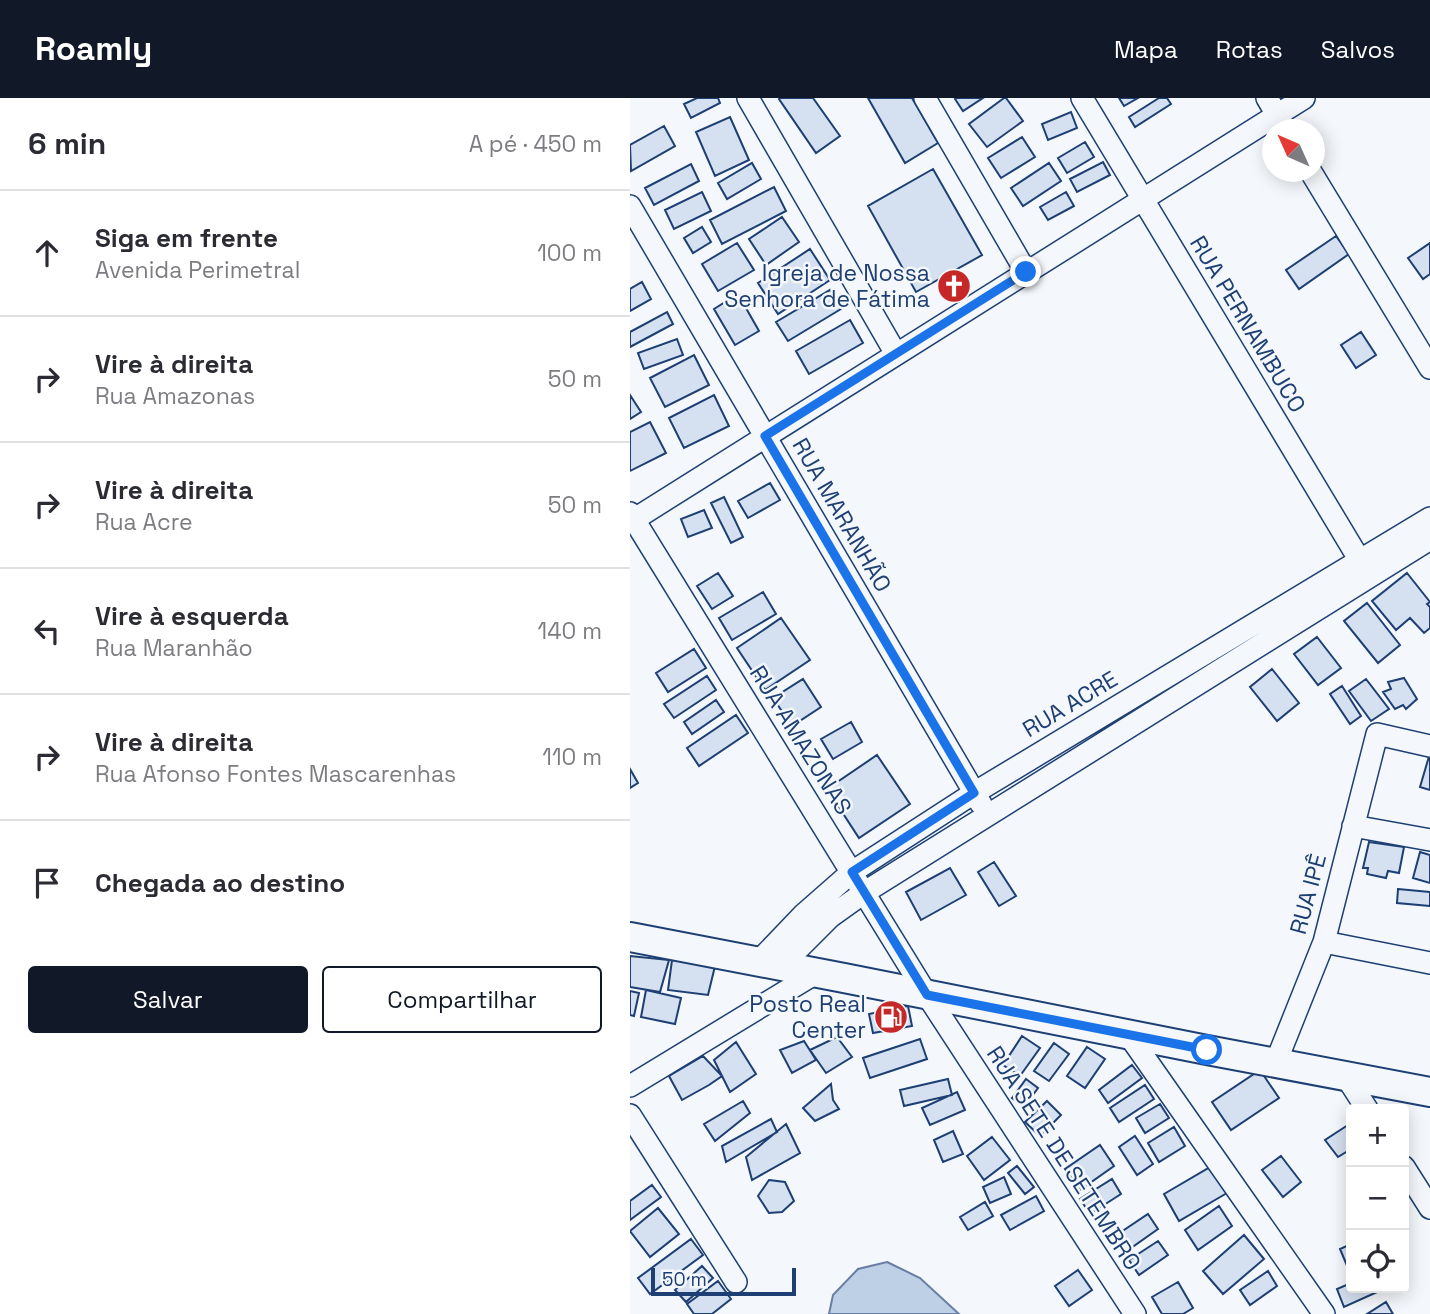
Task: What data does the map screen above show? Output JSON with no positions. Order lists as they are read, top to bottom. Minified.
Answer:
{"streets":{"street":["RUA PERNAMBUCO","RUA MARANHÃO","RUA ACRE","RUA AMAZONAS","RUA IPÊ","RUA SETE DE SETEMBRO"]},"crossings":[["RUA PERNAMBUCO","RUA ACRE"],["RUA MARANHÃO","RUA ACRE"],["RUA ACRE","RUA AMAZONAS"],["RUA AMAZONAS","RUA SETE DE SETEMBRO"]],"places":{"church":["Igreja de Nossa Senhora de Fátima"],"fuel station":["Posto Real Center"]},"scale_bar":"50 m","north":"top left","page":{"header":"Roamly","nav":["Mapa","Rotas","Salvos"],"heading":["6 min","A pé · 450 m"],"list":[["Siga em frente","Avenida Perimetral","100 m"],["Vire à direita","Rua Amazonas","50 m"],["Vire à direita","Rua Acre","50 m"],["Vire à esquerda","Rua Maranhão","140 m"],["Vire à direita","Rua Afonso Fontes Mascarenhas","110 m"],"Chegada ao destino"],"buttons":["Salvar","Compartilhar"],"map_buttons":["+","−"],"scale":"50 m"}}
